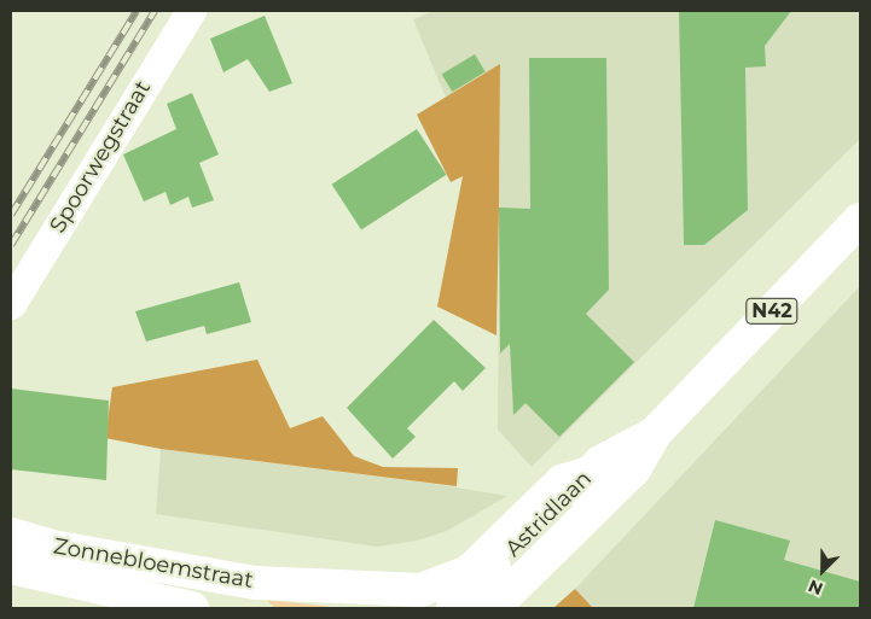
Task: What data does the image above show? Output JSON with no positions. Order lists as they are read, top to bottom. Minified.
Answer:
{"streets":{"main road":["N42","Astridlaan","Zonnebloemstraat"],"street":["Spoorwegstraat"]},"north":"bottom left"}
